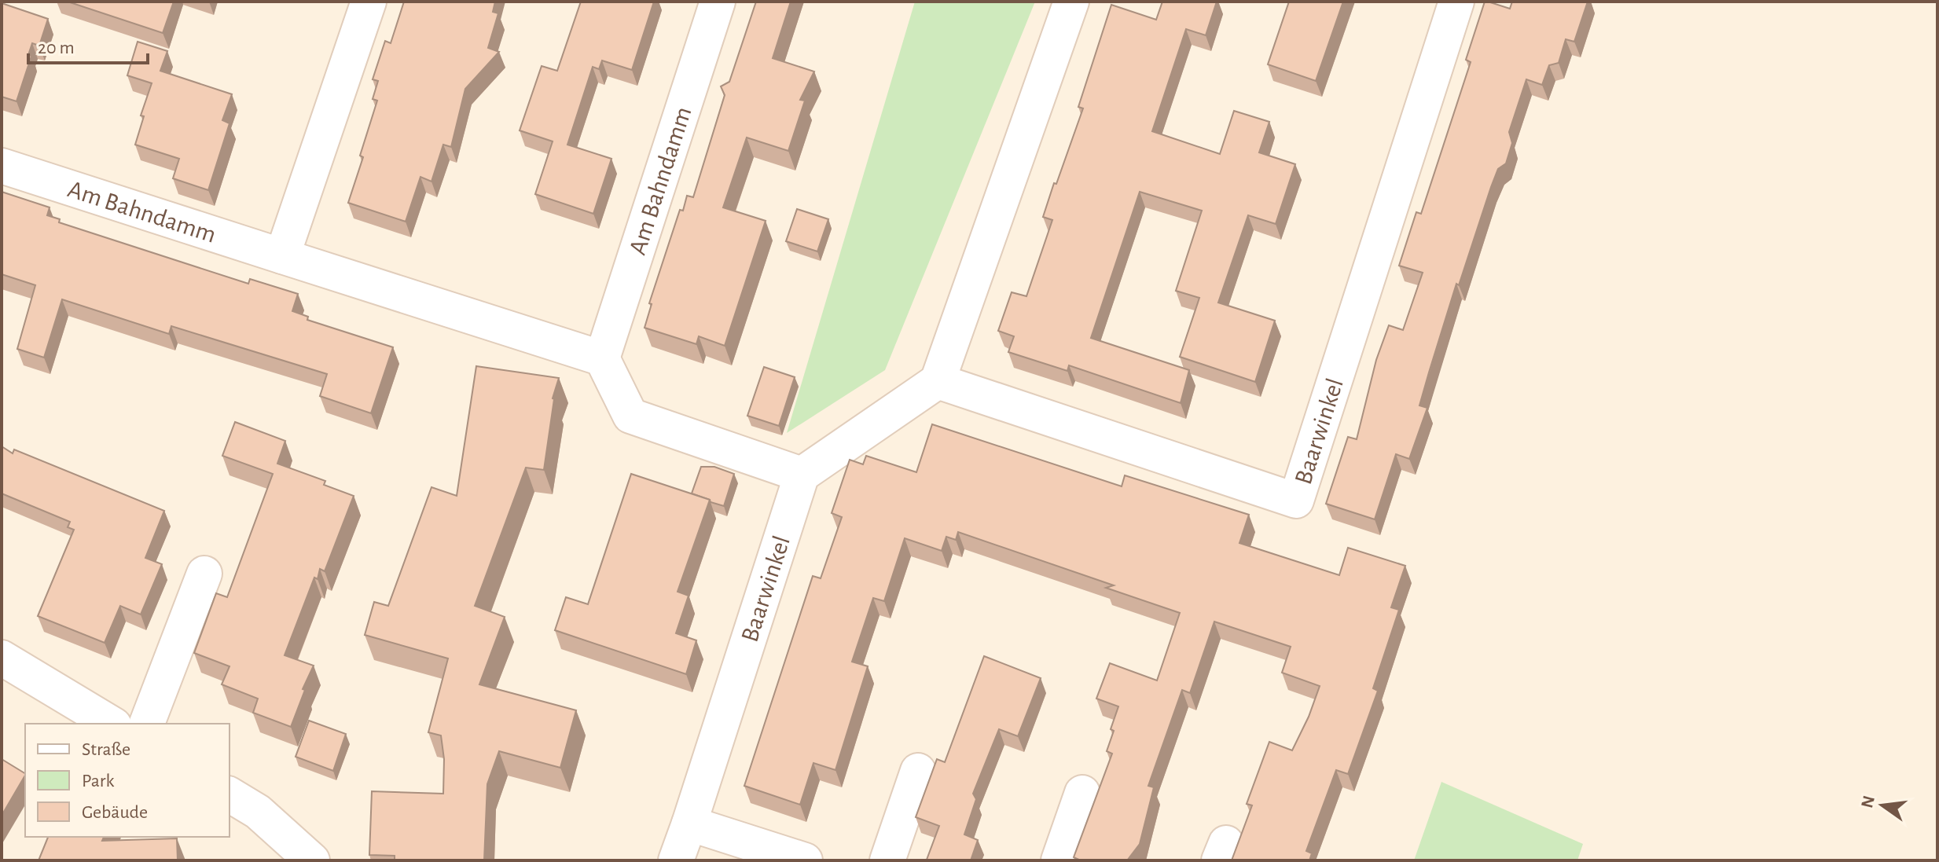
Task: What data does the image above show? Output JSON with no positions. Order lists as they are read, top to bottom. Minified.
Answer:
{"streets":{"street":["Am Bahndamm","Baarwinkel"]},"legend":["Straße","Park","Gebäude"],"scale_bar":"20 m","north":"left"}
